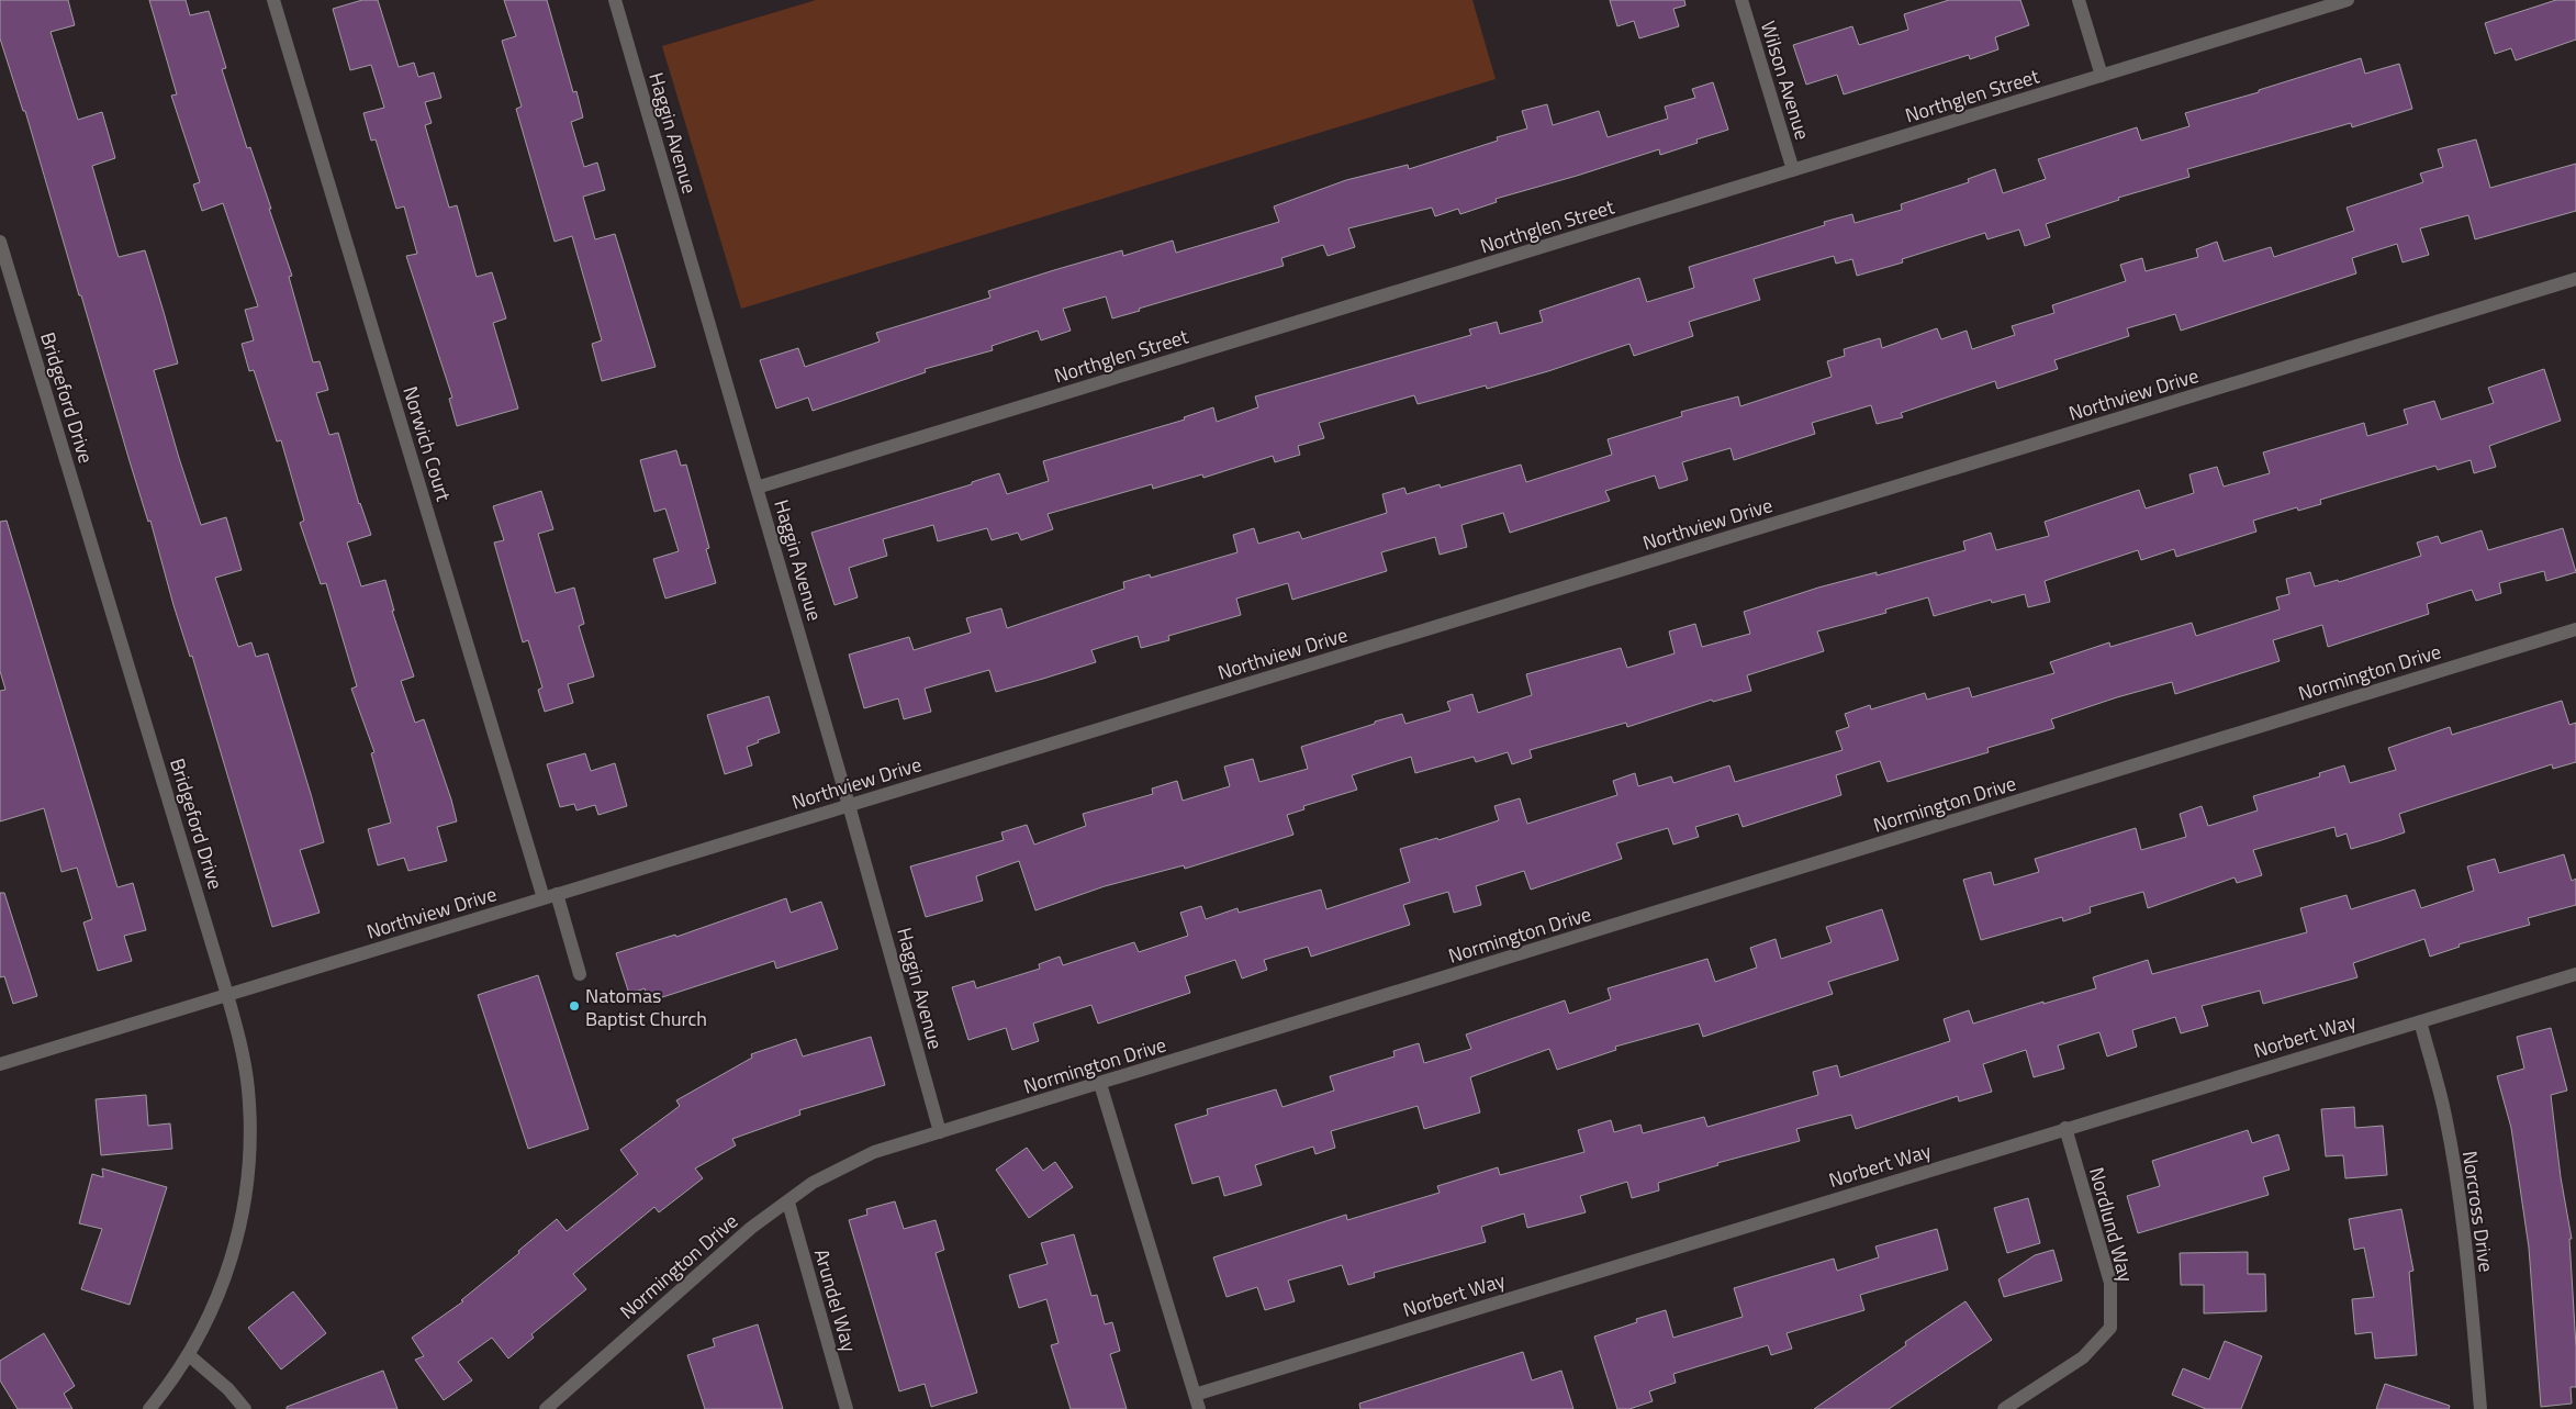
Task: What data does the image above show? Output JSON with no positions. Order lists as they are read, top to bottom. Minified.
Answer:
{"streets":{"street":["Wilson Avenue","Northglen Street","Haggin Avenue","Northview Drive","Bridgeford Drive","Norwich Court","Normington Drive","Norbert Way","Norcross Drive","Nordlund Way","Arundel Way"]},"crossings":[["Wilson Avenue","Northglen Street"],["Northglen Street","Haggin Avenue"],["Haggin Avenue","Northview Drive"],["Haggin Avenue","Normington Drive"],["Northview Drive","Bridgeford Drive"],["Northview Drive","Norwich Court"],["Normington Drive","Arundel Way"],["Norbert Way","Norcross Drive"],["Norbert Way","Nordlund Way"]],"places":["Natomas Baptist Church"]}
